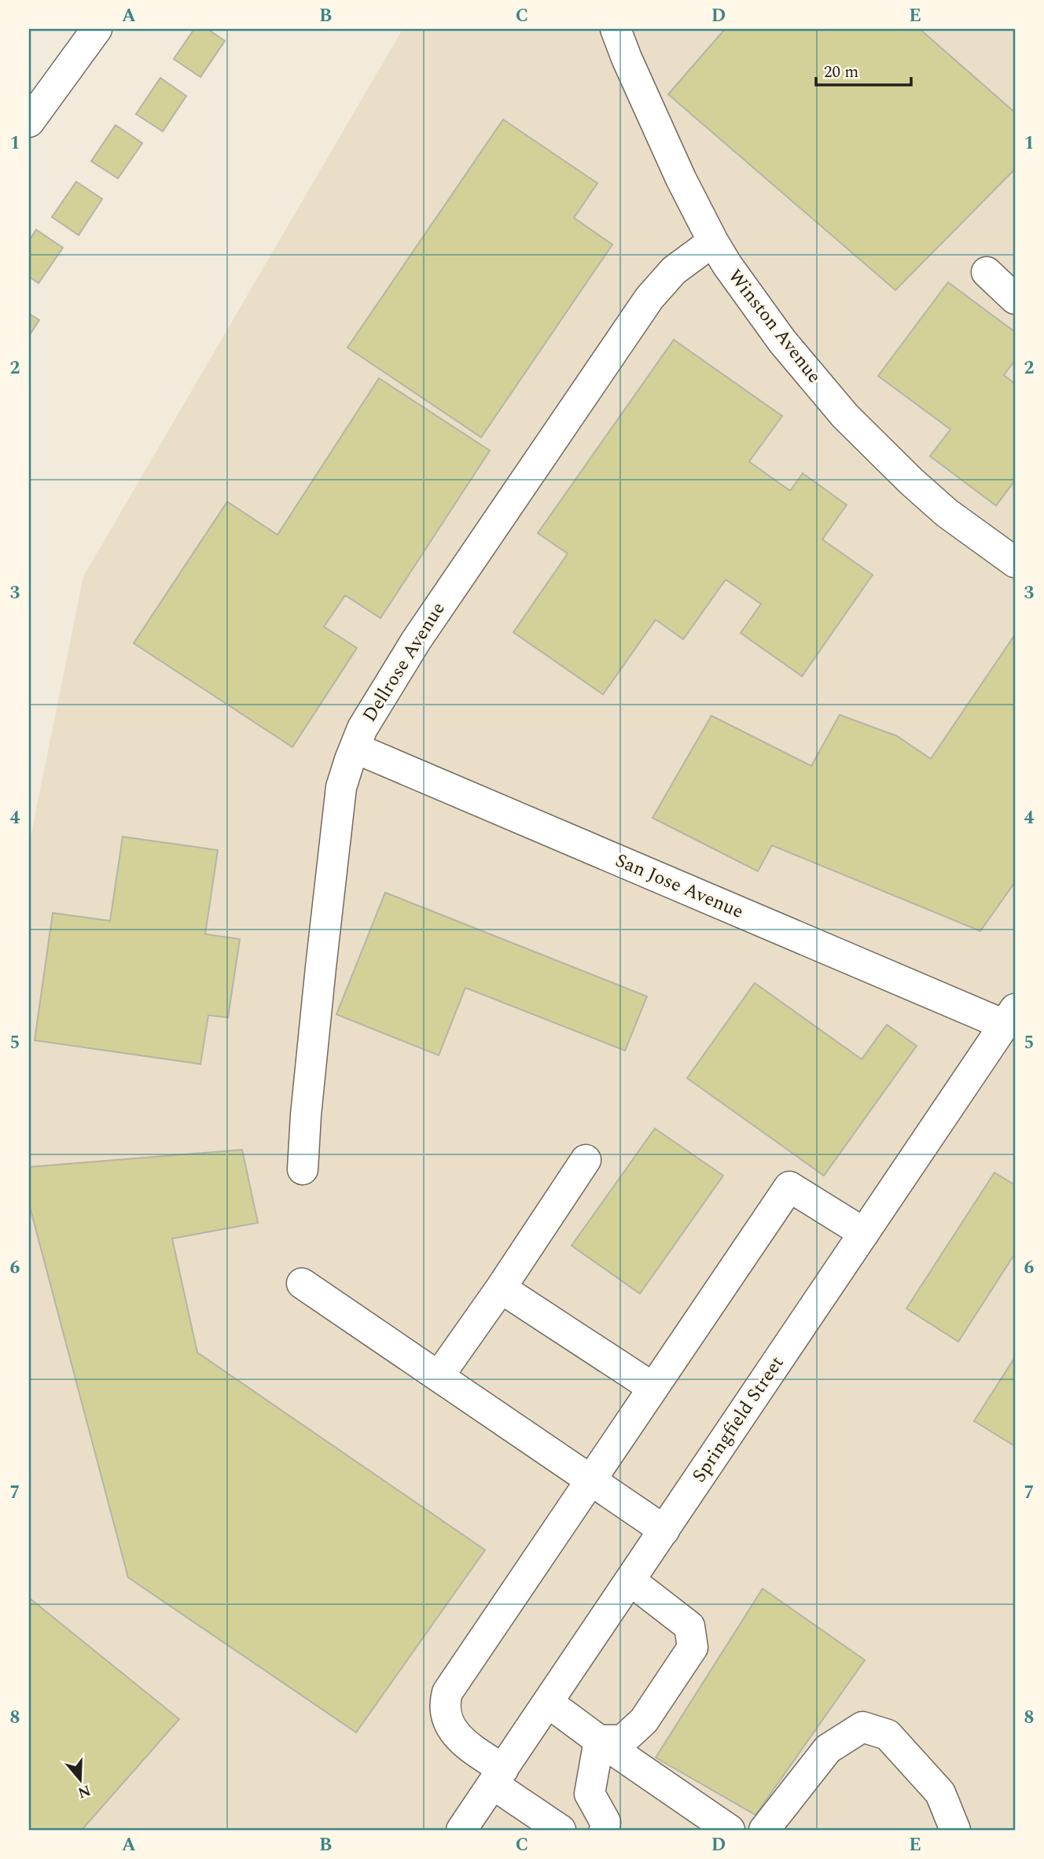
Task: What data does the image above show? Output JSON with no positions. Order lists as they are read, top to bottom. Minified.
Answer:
{"streets":{"street":["Winston Avenue","Dellrose Avenue","San Jose Avenue","Springfield Street"]},"crossings":[["Winston Avenue","Dellrose Avenue"],["Dellrose Avenue","San Jose Avenue"],["San Jose Avenue","Springfield Street"]],"scale_bar":"20 m","north":"bottom","grid":{"columns":["A","B","C","D","E"],"rows":["1","2","3","4","5","6","7","8"]}}
